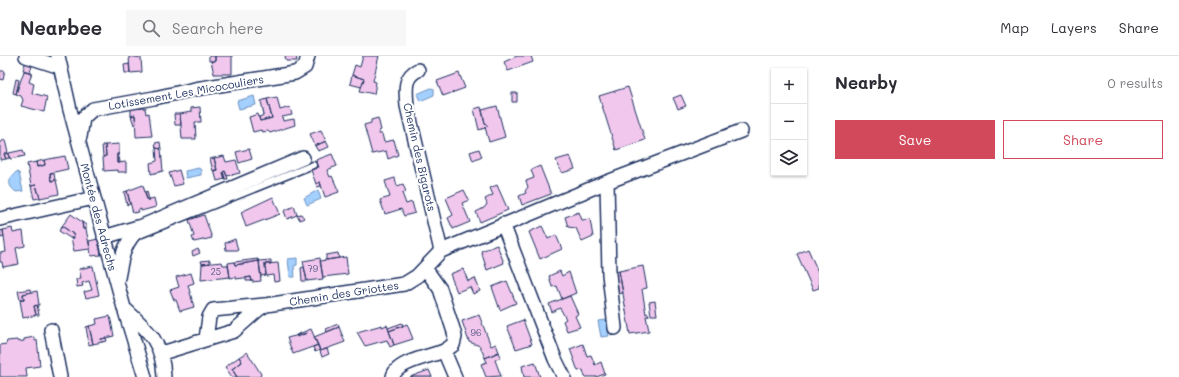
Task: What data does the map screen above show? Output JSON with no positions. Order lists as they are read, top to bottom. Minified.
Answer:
{"streets":{"street":["Lotissement Les Micocouliers","Chemin des Bigarots","Montée des Adrechs","Chemin des Griottes"]},"crossings":[["Lotissement Les Micocouliers","Montée des Adrechs"],["Chemin des Bigarots","Chemin des Griottes"]],"house_numbers":["79","25","96"],"page":{"header":"Nearbee","search":"Search here","nav":["Map","Layers","Share"],"heading":["Nearby","0 results"],"map_buttons":["+","−"],"buttons":["Save","Share"]}}
